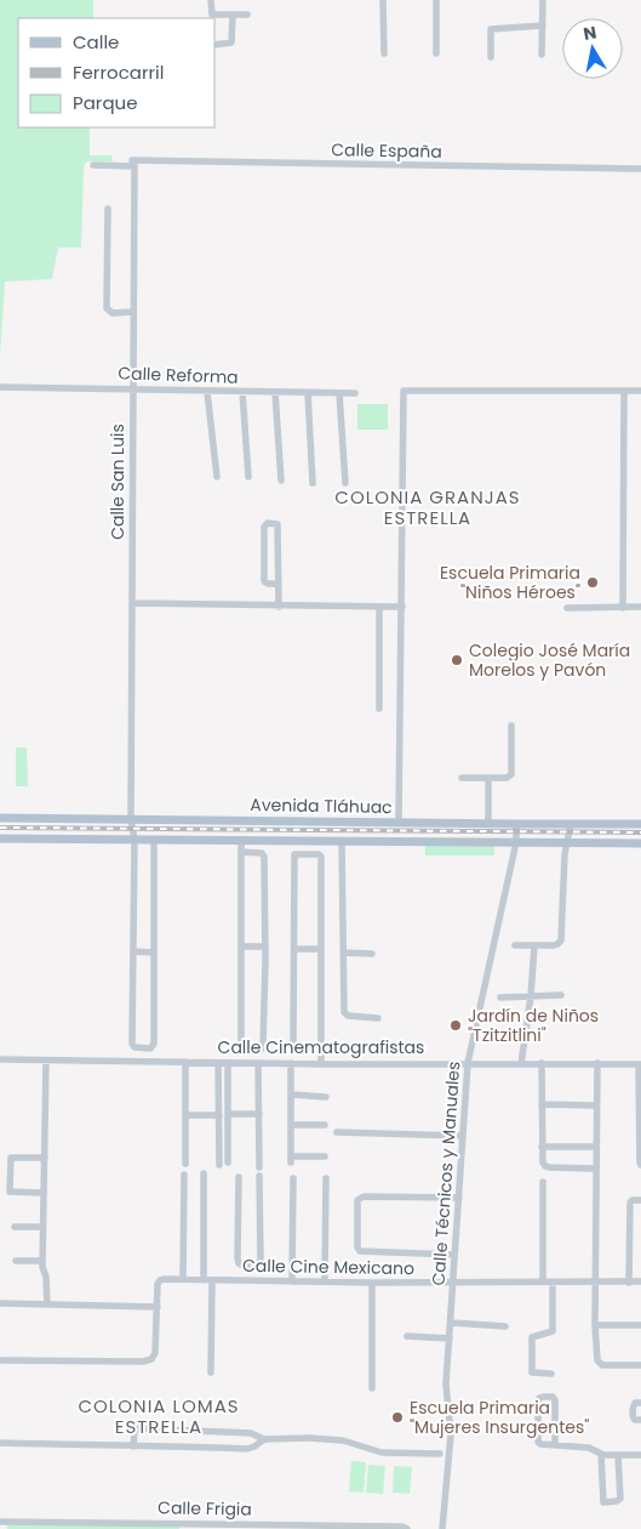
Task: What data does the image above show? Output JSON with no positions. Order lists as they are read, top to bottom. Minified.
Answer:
{"streets":{"main road":["Avenida Tláhuac"],"street":["Calle España","Calle Reforma","Calle San Luis","Calle Cinematografistas","Calle Técnicos y Manuales","Calle Cine Mexicano","Calle Frigia"]},"crossings":[["Calle España","Calle San Luis"],["Calle Reforma","Calle San Luis"],["Calle San Luis","Avenida Tláhuac"],["Avenida Tláhuac","Calle Técnicos y Manuales"],["Calle Cinematografistas","Calle Técnicos y Manuales"],["Calle Técnicos y Manuales","Calle Cine Mexicano"]],"districts":["COLONIA GRANJAS ESTRELLA","COLONIA LOMAS ESTRELLA"],"places":["Escuela Primaria \"Niños Héroes\"","Colegio José María Morelos y Pavón","Jardín de Niños \"Tzitzitlini\"","Escuela Primaria \"Mujeres Insurgentes\""],"legend":["Calle","Ferrocarril","Parque"],"north":"top"}
